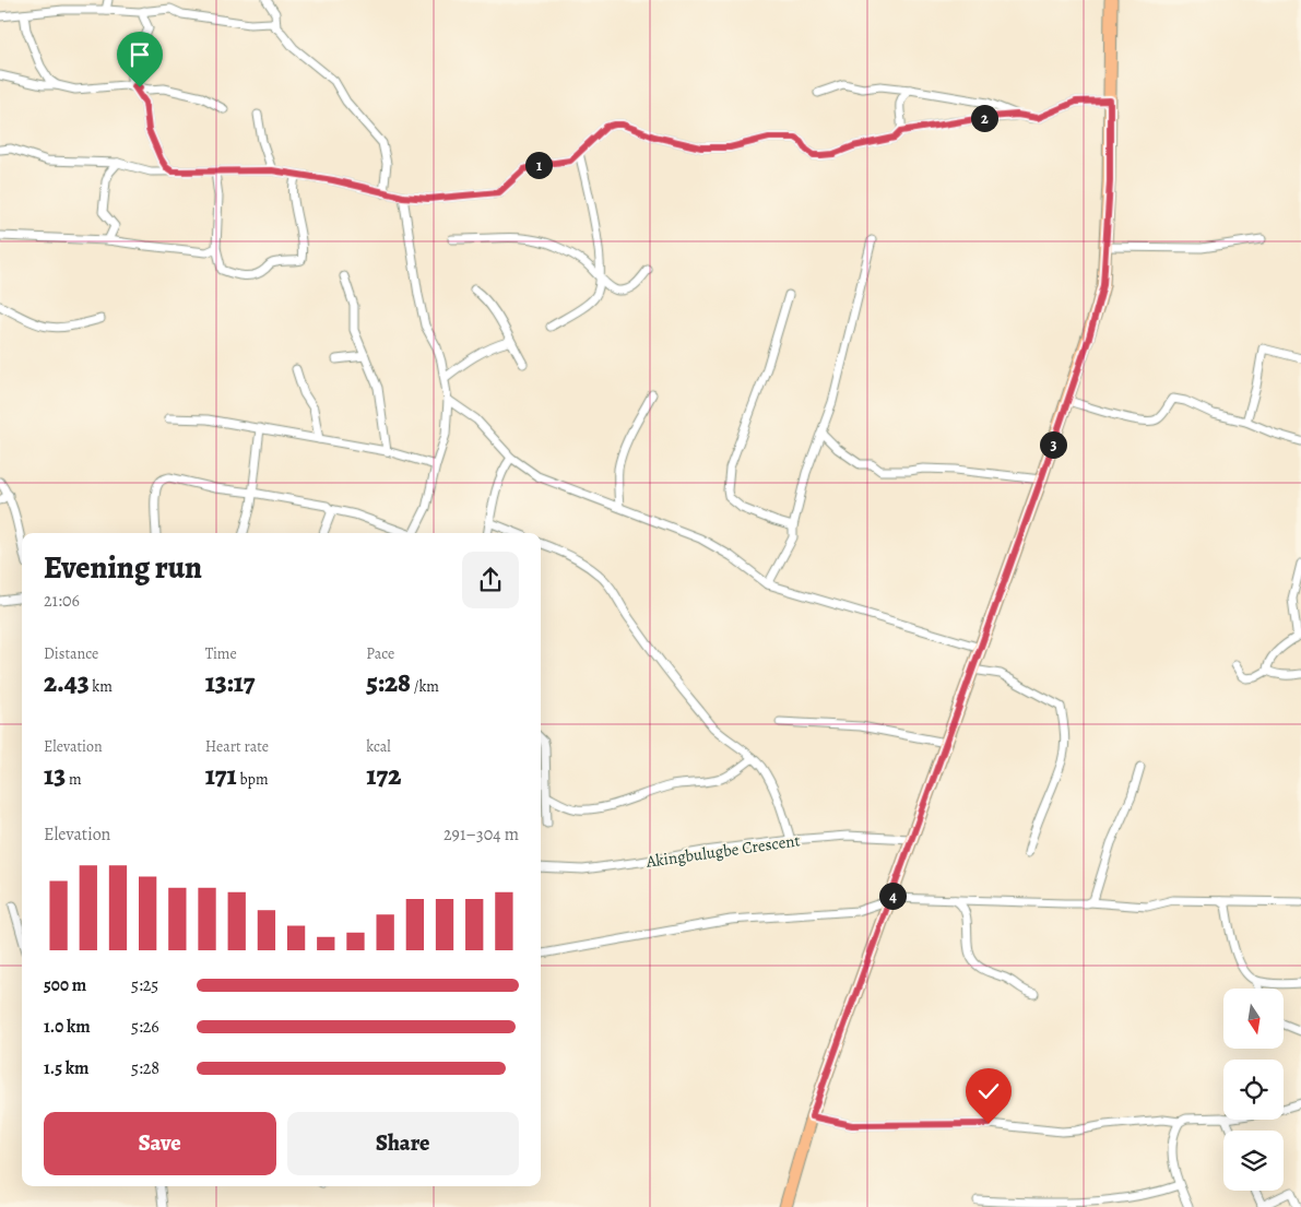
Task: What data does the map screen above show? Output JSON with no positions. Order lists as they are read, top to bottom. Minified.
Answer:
{"streets":{"street":["Akingbulugbe Crescent"]},"north":"bottom","page":{"pins":["2","1","3","4"],"heading":["Evening run","21:06"],"stats":[["Distance","2.43 km"],["Time","13:17"],["Pace","5:28 /km"],["Elevation","13 m"],["Heart rate","171 bpm"],["kcal","172"]],"chart":["Elevation","291–304 m"],"list":[{"name":"500 m","note":"5:25"},{"name":"1.0 km","note":"5:26"},{"name":"1.5 km","note":"5:28"}],"buttons":["Save","Share"]}}
